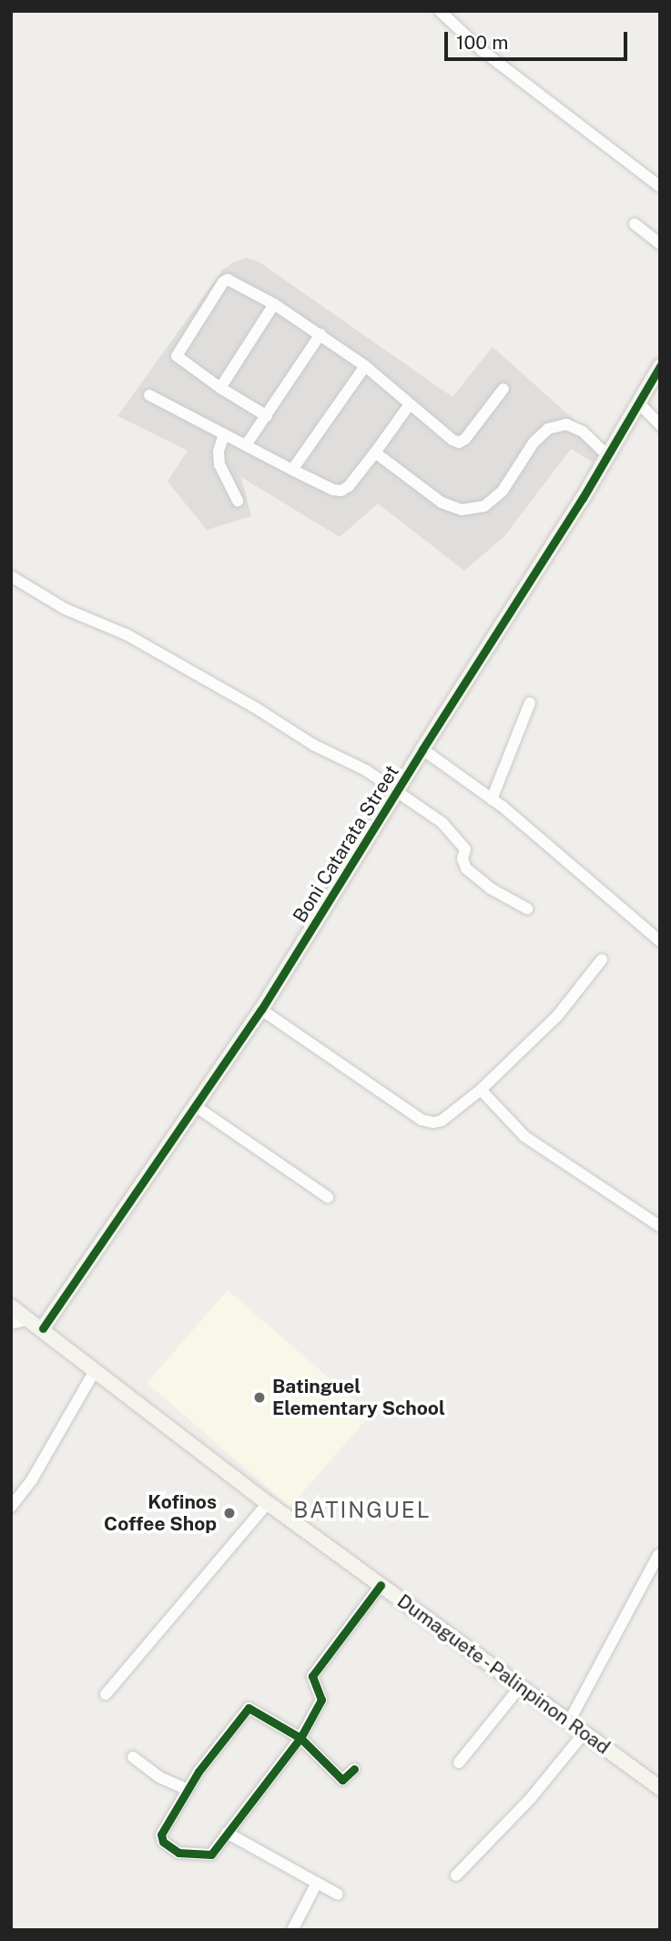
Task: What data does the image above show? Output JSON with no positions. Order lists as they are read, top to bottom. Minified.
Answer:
{"streets":{"street":["Boni Catarata Street","Dumaguete - Palinpinon Road"]},"crossings":[["Boni Catarata Street","Dumaguete - Palinpinon Road"]],"districts":["BATINGUEL"],"places":["Batinguel Elementary School","Kofinos Coffee Shop"],"scale_bar":"100 m"}
